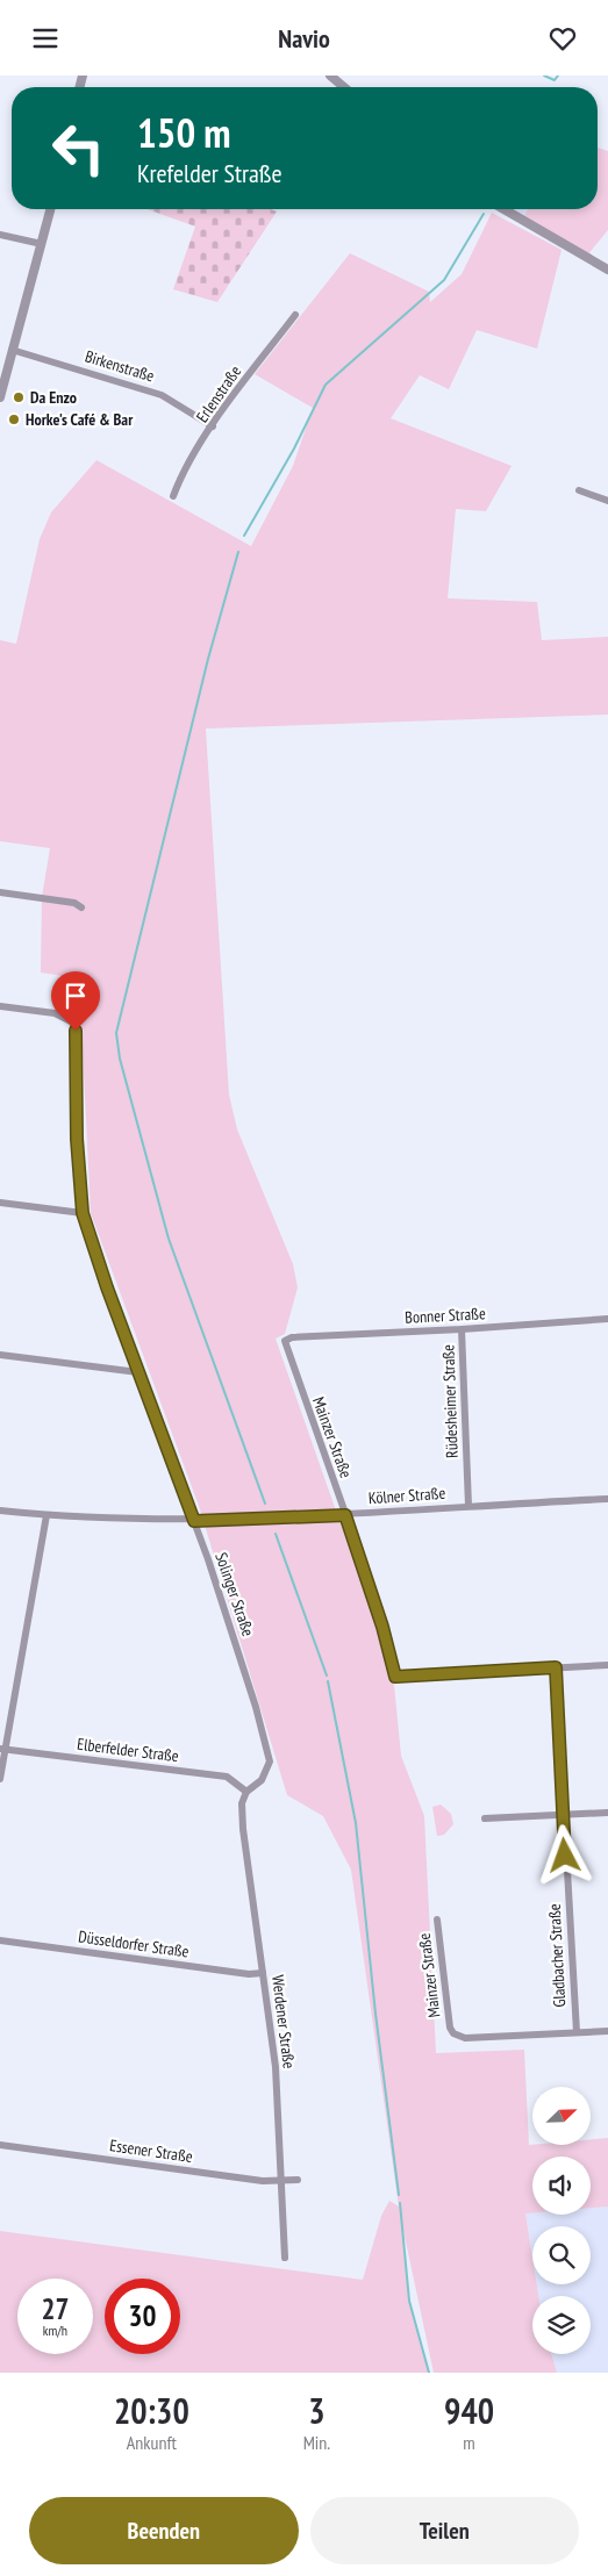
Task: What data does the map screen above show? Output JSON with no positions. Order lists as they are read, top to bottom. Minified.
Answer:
{"streets":{"street":["Birkenstraße","Erlenstraße","Bonner Straße","Rüdesheimer Straße","Mainzer Straße","Kölner Straße","Solinger Straße","Elberfelder Straße","Düsseldorfer Straße","Gladbacher Straße","Werdener Straße","Essener Straße"]},"crossings":[["Birkenstraße","Erlenstraße"],["Bonner Straße","Rüdesheimer Straße"],["Bonner Straße","Mainzer Straße"],["Rüdesheimer Straße","Kölner Straße"],["Mainzer Straße","Kölner Straße"],["Mainzer Straße","Gladbacher Straße"],["Kölner Straße","Solinger Straße"],["Solinger Straße","Elberfelder Straße"],["Solinger Straße","Werdener Straße"],["Elberfelder Straße","Werdener Straße"],["Düsseldorfer Straße","Werdener Straße"],["Werdener Straße","Essener Straße"]],"places":["Da Enzo","Horke's Café & Bar"],"north":"top right","page":{"header":"Navio","turn":["150 m","Krefelder Straße"],"speed":"27 km/h","limit":"30","eta":["20:30","Ankunft","3","Min.","940","m"],"buttons":["Beenden","Teilen"]}}
